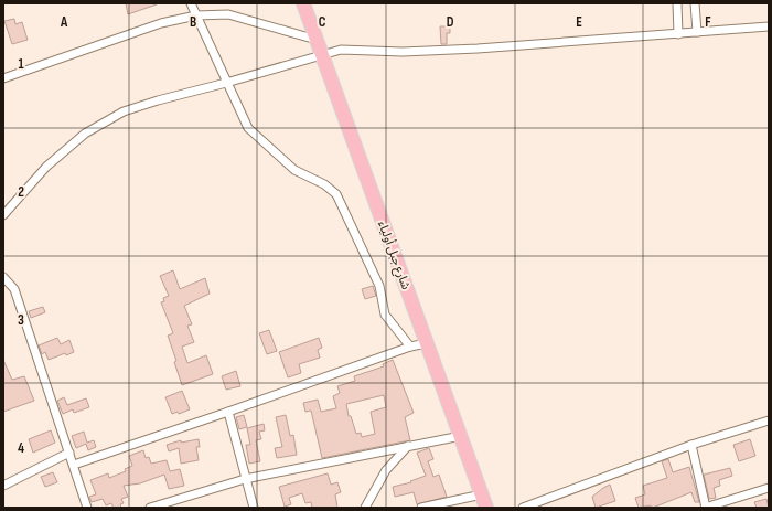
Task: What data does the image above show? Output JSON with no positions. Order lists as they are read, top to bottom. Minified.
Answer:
{"streets":{"highway":["شارع جبل أولياء"]},"grid":{"columns":["A","B","C","D","E","F"],"rows":["1","2","3","4"]}}
